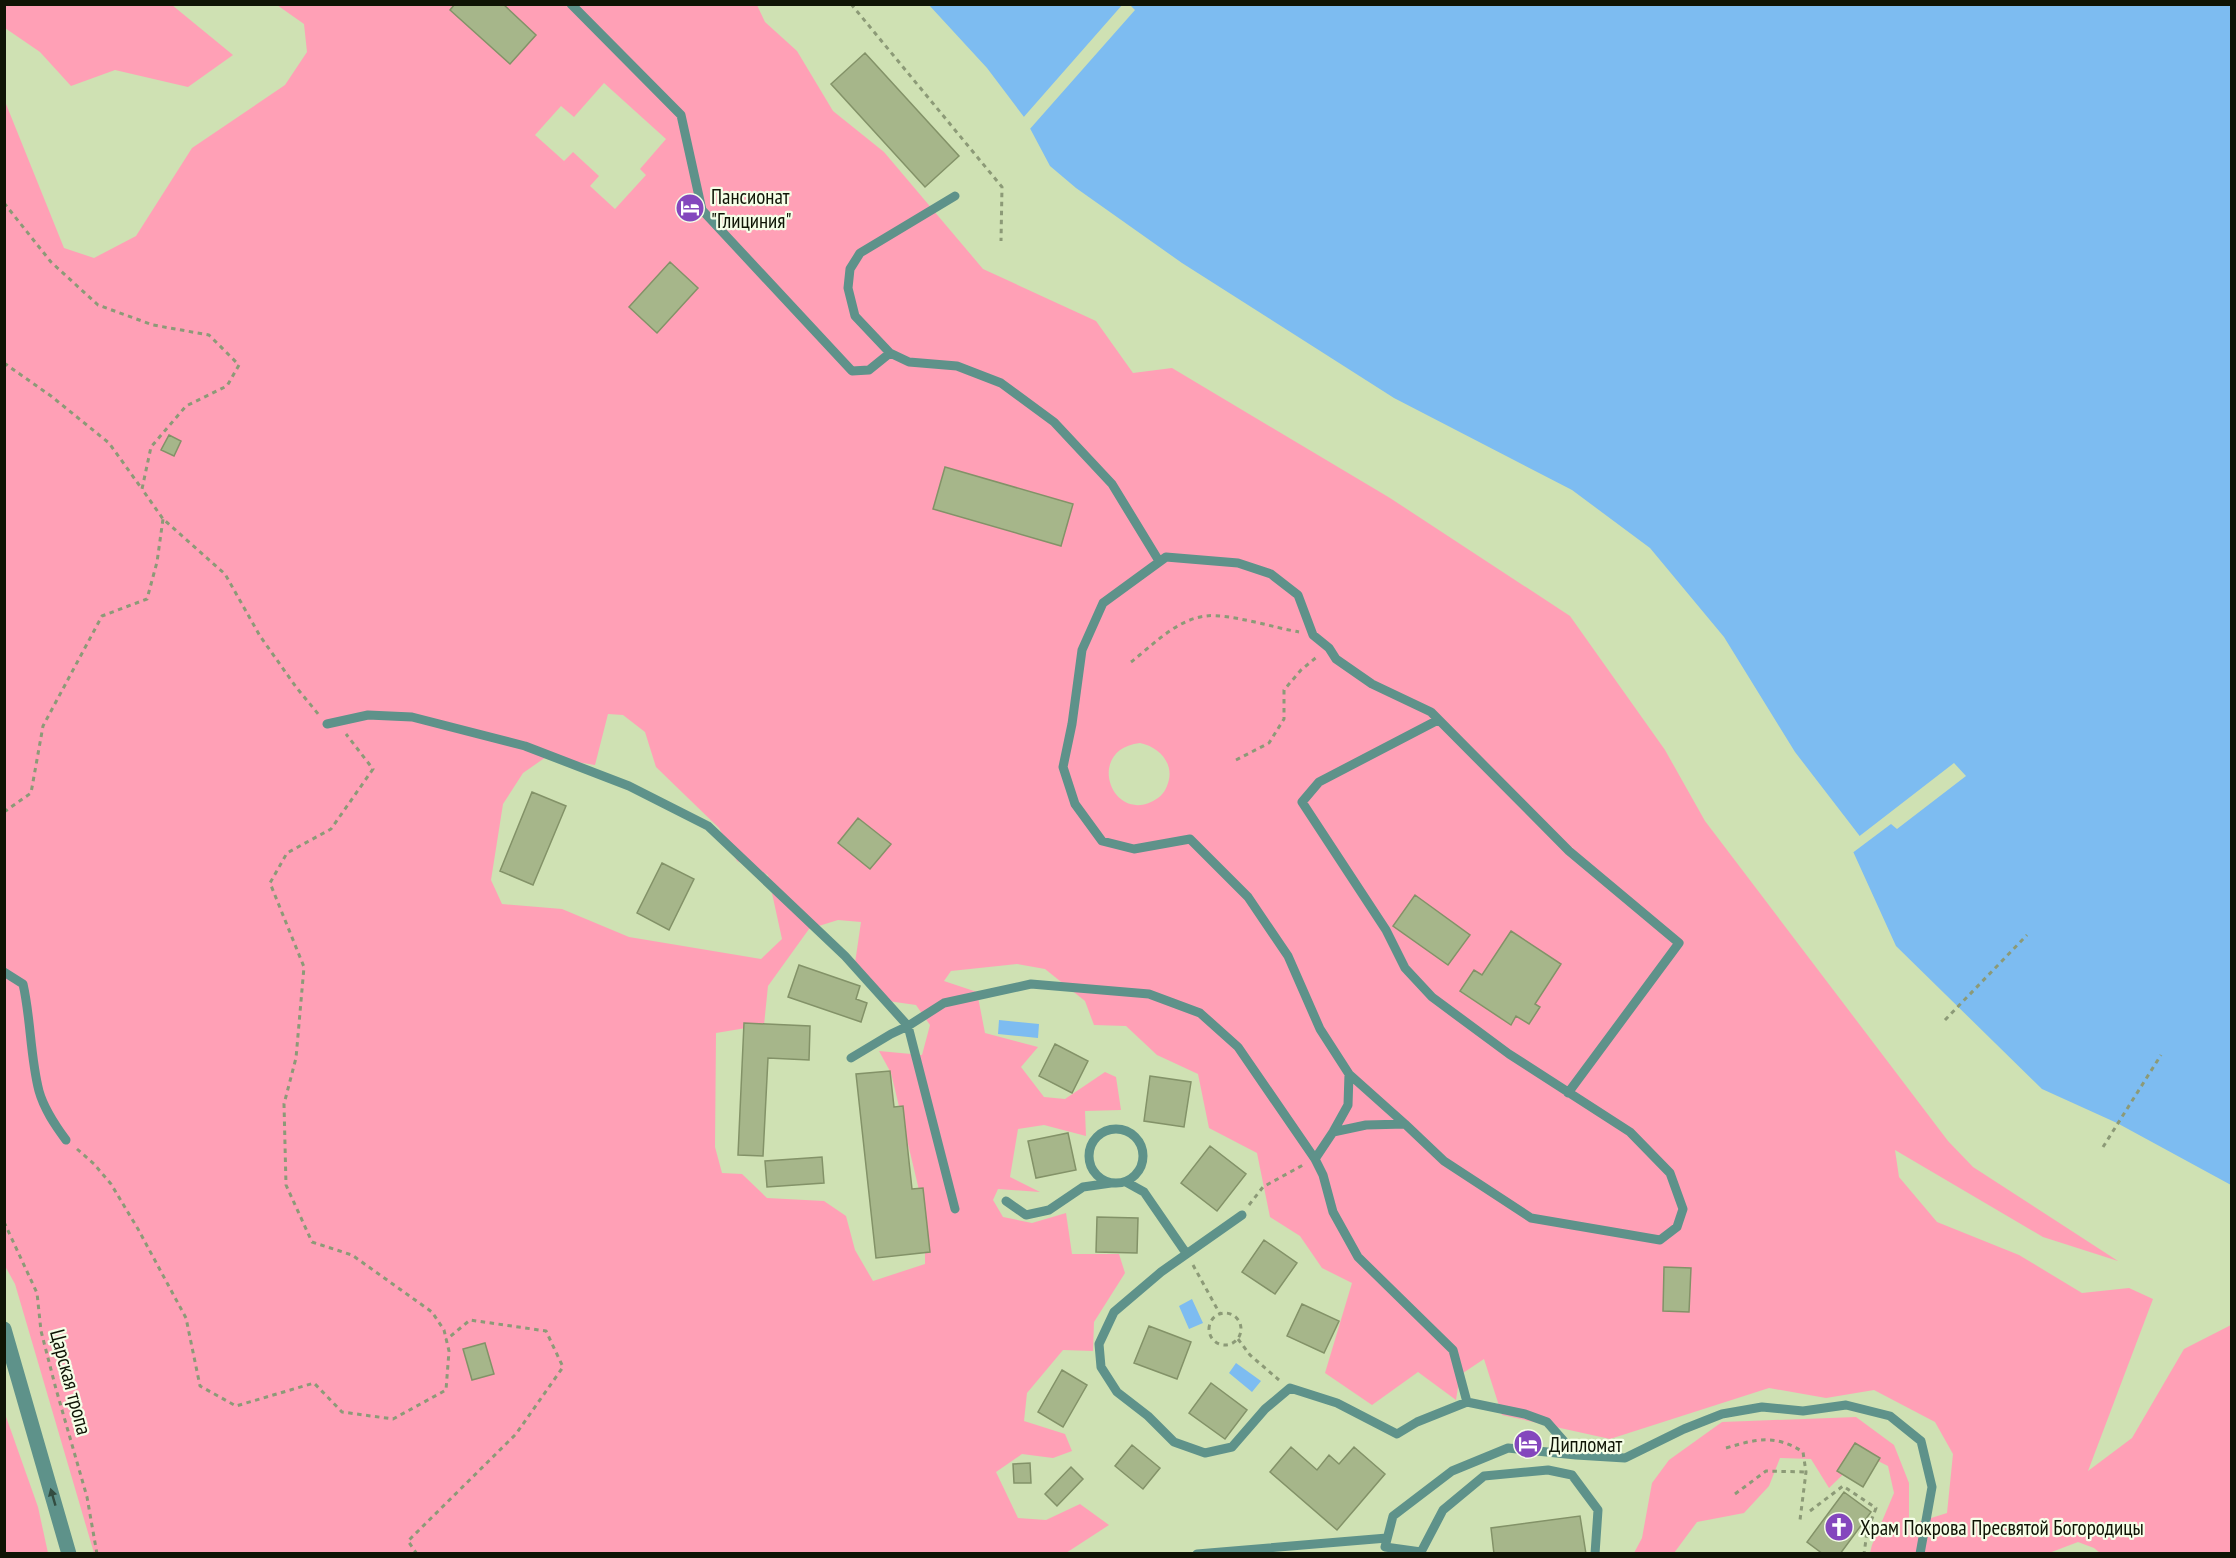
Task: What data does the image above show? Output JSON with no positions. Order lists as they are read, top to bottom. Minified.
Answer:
{"streets":{"path":["Царская тропа"]},"places":{"hotel":["Пансионат \"Глициния\"","Дипломат"],"church":["Храм Покрова Пресвятой Богородицы"]}}
